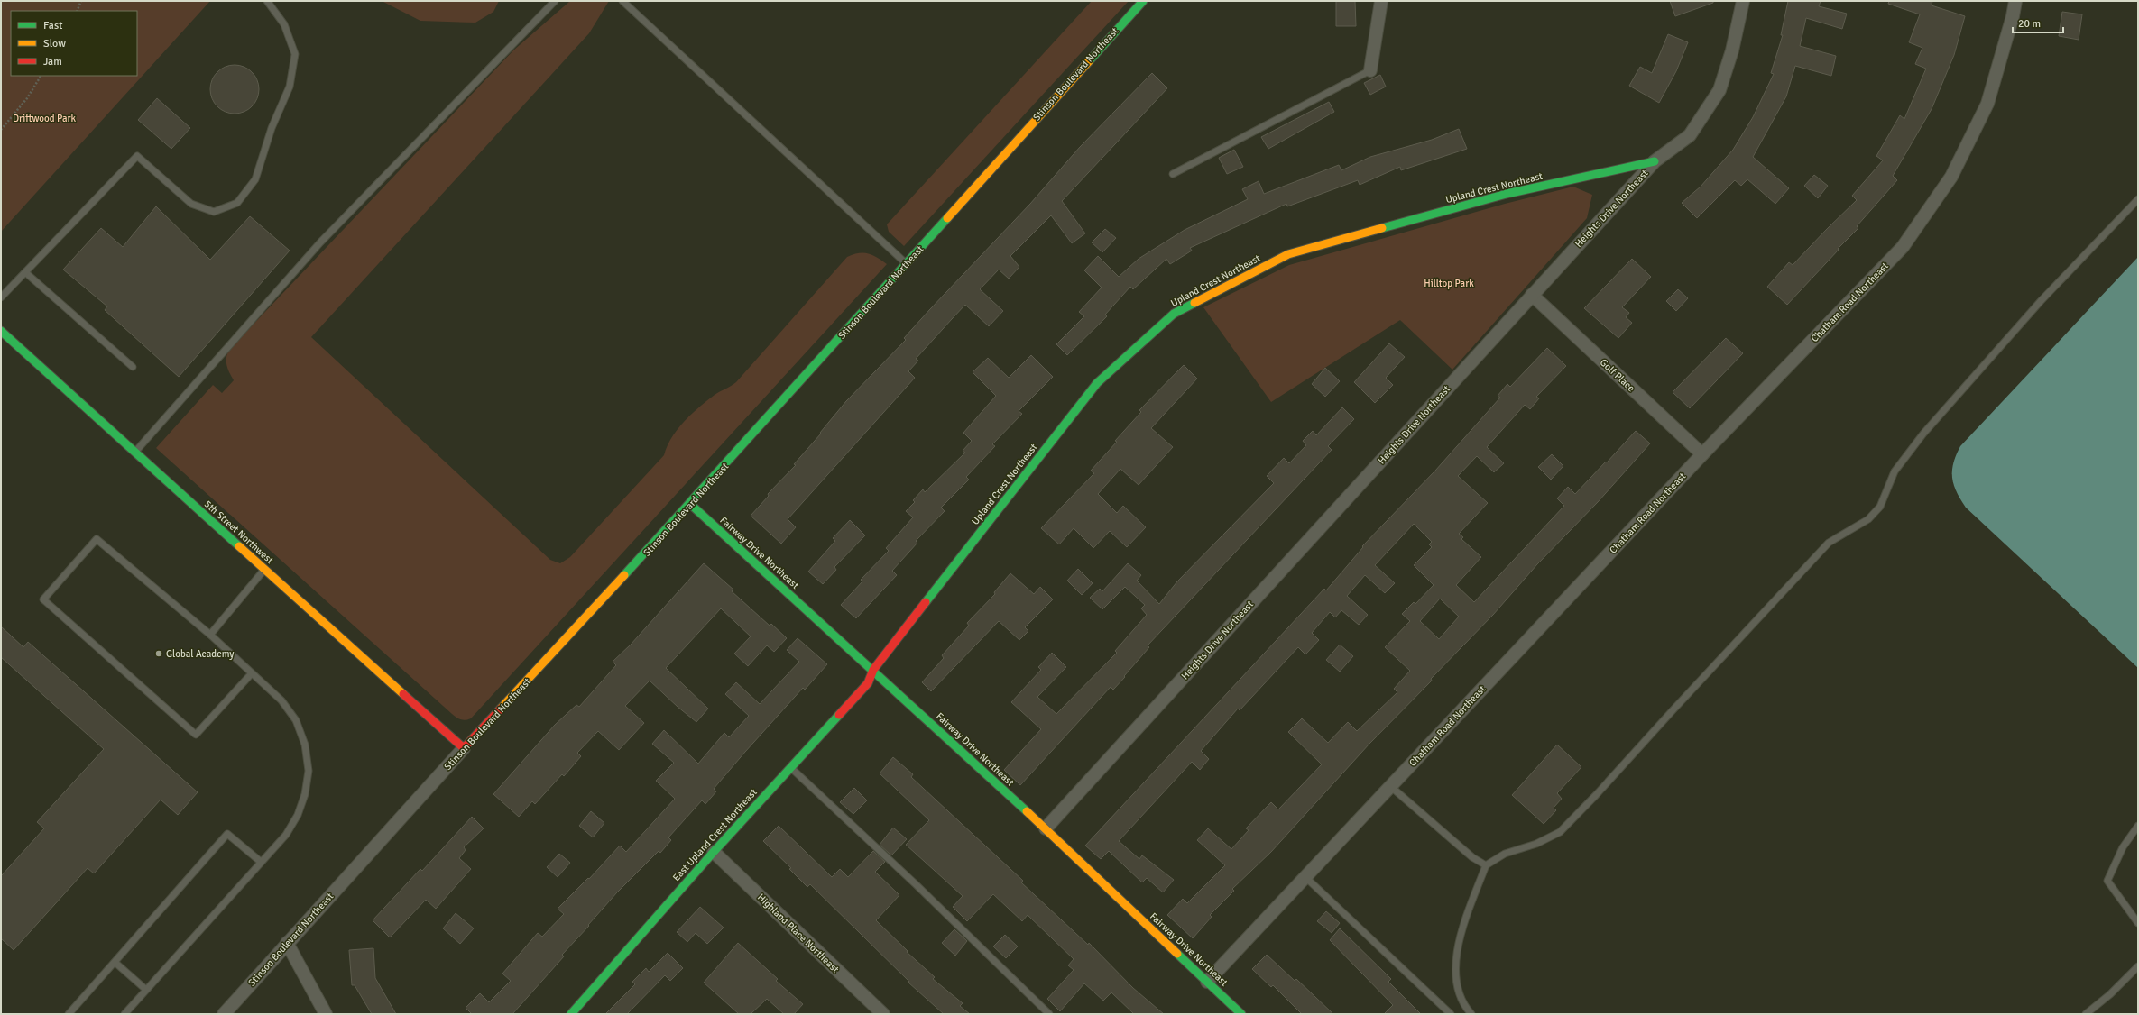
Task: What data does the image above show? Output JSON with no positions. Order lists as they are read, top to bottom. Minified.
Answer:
{"streets":{"street":["Stinson Boulevard Northeast","Upland Crest Northeast","Heights Drive Northeast","Chatham Road Northeast","Golf Place","5th Street Northwest","Fairway Drive Northeast","East Upland Crest Northeast","Highland Place Northeast"]},"crossings":[["Stinson Boulevard Northeast","5th Street Northwest"],["Stinson Boulevard Northeast","Fairway Drive Northeast"],["Upland Crest Northeast","Heights Drive Northeast"],["Upland Crest Northeast","Fairway Drive Northeast"],["Upland Crest Northeast","East Upland Crest Northeast"],["Heights Drive Northeast","Golf Place"],["Heights Drive Northeast","Fairway Drive Northeast"],["Chatham Road Northeast","Golf Place"],["Chatham Road Northeast","Fairway Drive Northeast"],["Fairway Drive Northeast","East Upland Crest Northeast"],["East Upland Crest Northeast","Highland Place Northeast"]],"parks":["Driftwood Park","Hilltop Park"],"places":["Global Academy"],"legend":["Fast","Slow","Jam"],"scale_bar":"20 m"}
